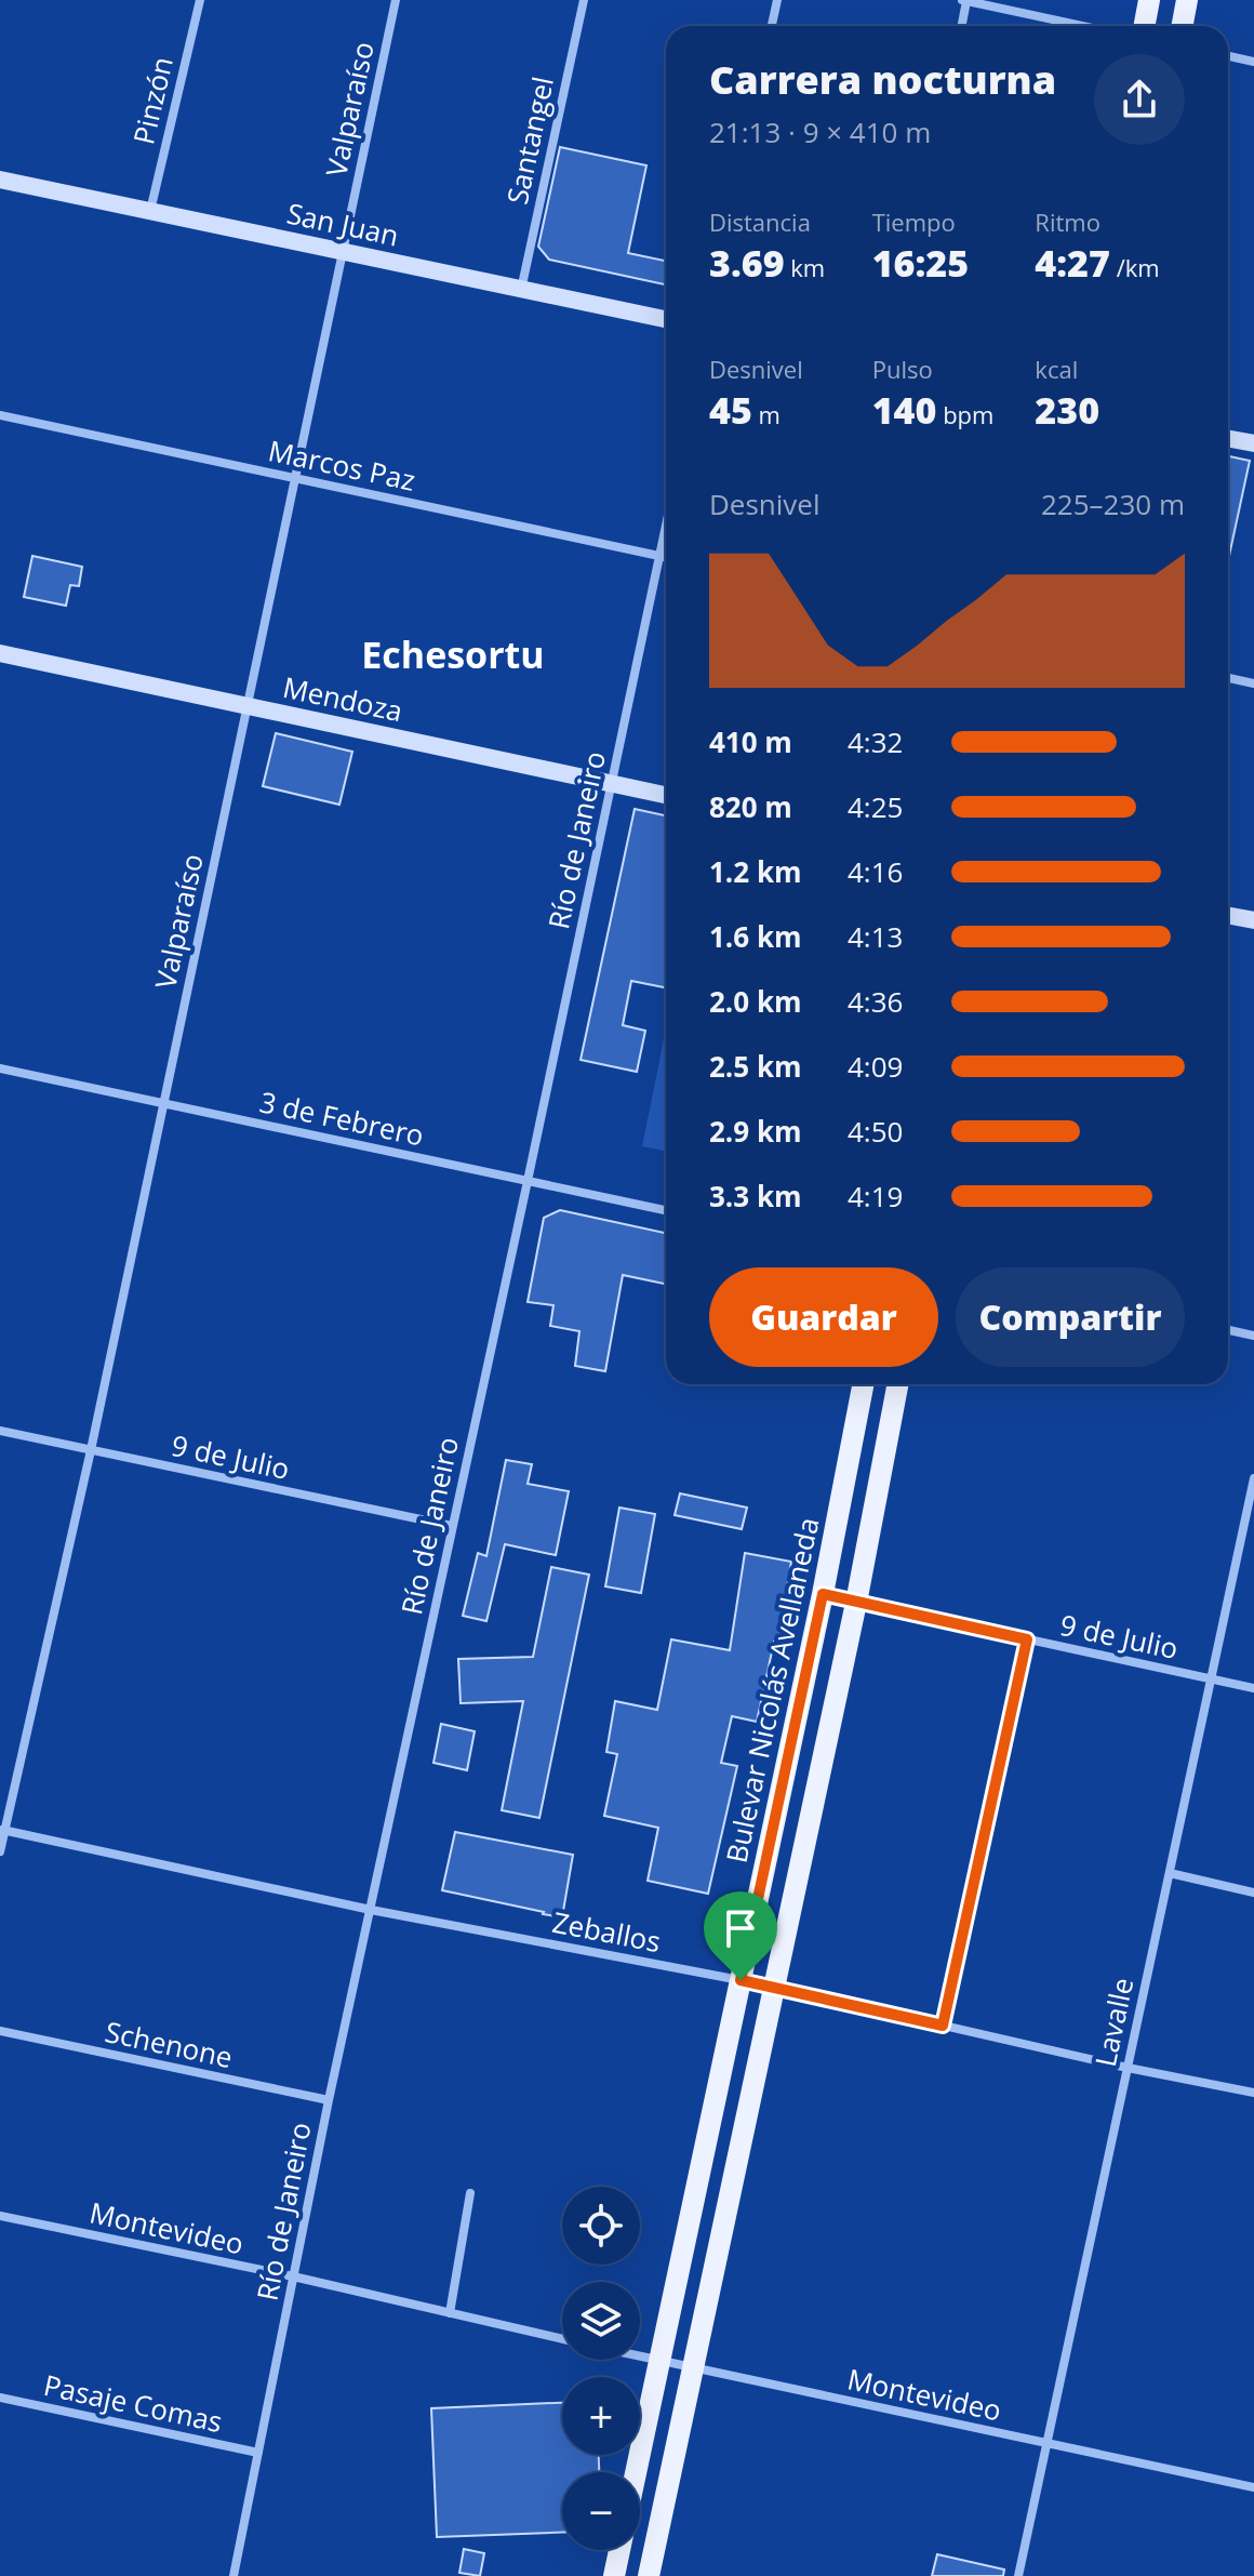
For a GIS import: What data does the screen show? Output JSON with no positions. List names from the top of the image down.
{
  "streets": {
    "main road": ["San Juan", "Mendoza", "Bulevar Nicolás Avellaneda"],
    "street": [
      "Pinzón",
      "Valparaíso",
      "Santangel",
      "Marcos Paz",
      "Río de Janeiro",
      "3 de Febrero",
      "9 de Julio",
      "Zeballos",
      "Lavalle",
      "Schenone",
      "Montevideo",
      "Pasaje Comas"
    ]
  },
  "crossings": [
    ["Pinzón", "San Juan"],
    ["Valparaíso", "San Juan"],
    ["Valparaíso", "Marcos Paz"],
    ["Valparaíso", "Mendoza"],
    ["Valparaíso", "3 de Febrero"],
    ["Valparaíso", "9 de Julio"],
    ["Valparaíso", "Zeballos"],
    ["Santangel", "San Juan"],
    ["Marcos Paz", "Río de Janeiro"],
    ["Mendoza", "Río de Janeiro"],
    ["Río de Janeiro", "3 de Febrero"],
    ["Río de Janeiro", "9 de Julio"],
    ["Río de Janeiro", "Zeballos"],
    ["Río de Janeiro", "Schenone"],
    ["Río de Janeiro", "Montevideo"],
    ["Río de Janeiro", "Pasaje Comas"],
    ["9 de Julio", "Bulevar Nicolás Avellaneda"],
    ["9 de Julio", "Lavalle"],
    ["Bulevar Nicolás Avellaneda", "Zeballos"],
    ["Bulevar Nicolás Avellaneda", "Montevideo"],
    ["Zeballos", "Lavalle"],
    ["Lavalle", "Montevideo"]
  ],
  "districts": ["Echesortu"],
  "page": {
    "heading": ["Carrera nocturna", "21:13 · 9 × 410 m"],
    "stats": [
      ["Distancia", "3.69 km"],
      ["Tiempo", "16:25"],
      ["Ritmo", "4:27 /km"],
      ["Desnivel", "45 m"],
      ["Pulso", "140 bpm"],
      ["kcal", "230"]
    ],
    "chart": ["Desnivel", "225–230 m"],
    "list": [
      {
        "name": "410 m",
        "note": "4:32"
      },
      {
        "name": "820 m",
        "note": "4:25"
      },
      {
        "name": "1.2 km",
        "note": "4:16"
      },
      {
        "name": "1.6 km",
        "note": "4:13"
      },
      {
        "name": "2.0 km",
        "note": "4:36"
      },
      {
        "name": "2.5 km",
        "note": "4:09"
      },
      {
        "name": "2.9 km",
        "note": "4:50"
      },
      {
        "name": "3.3 km",
        "note": "4:19"
      }
    ],
    "buttons": ["Guardar", "Compartir"],
    "map_buttons": ["+", "−"]
  }
}
